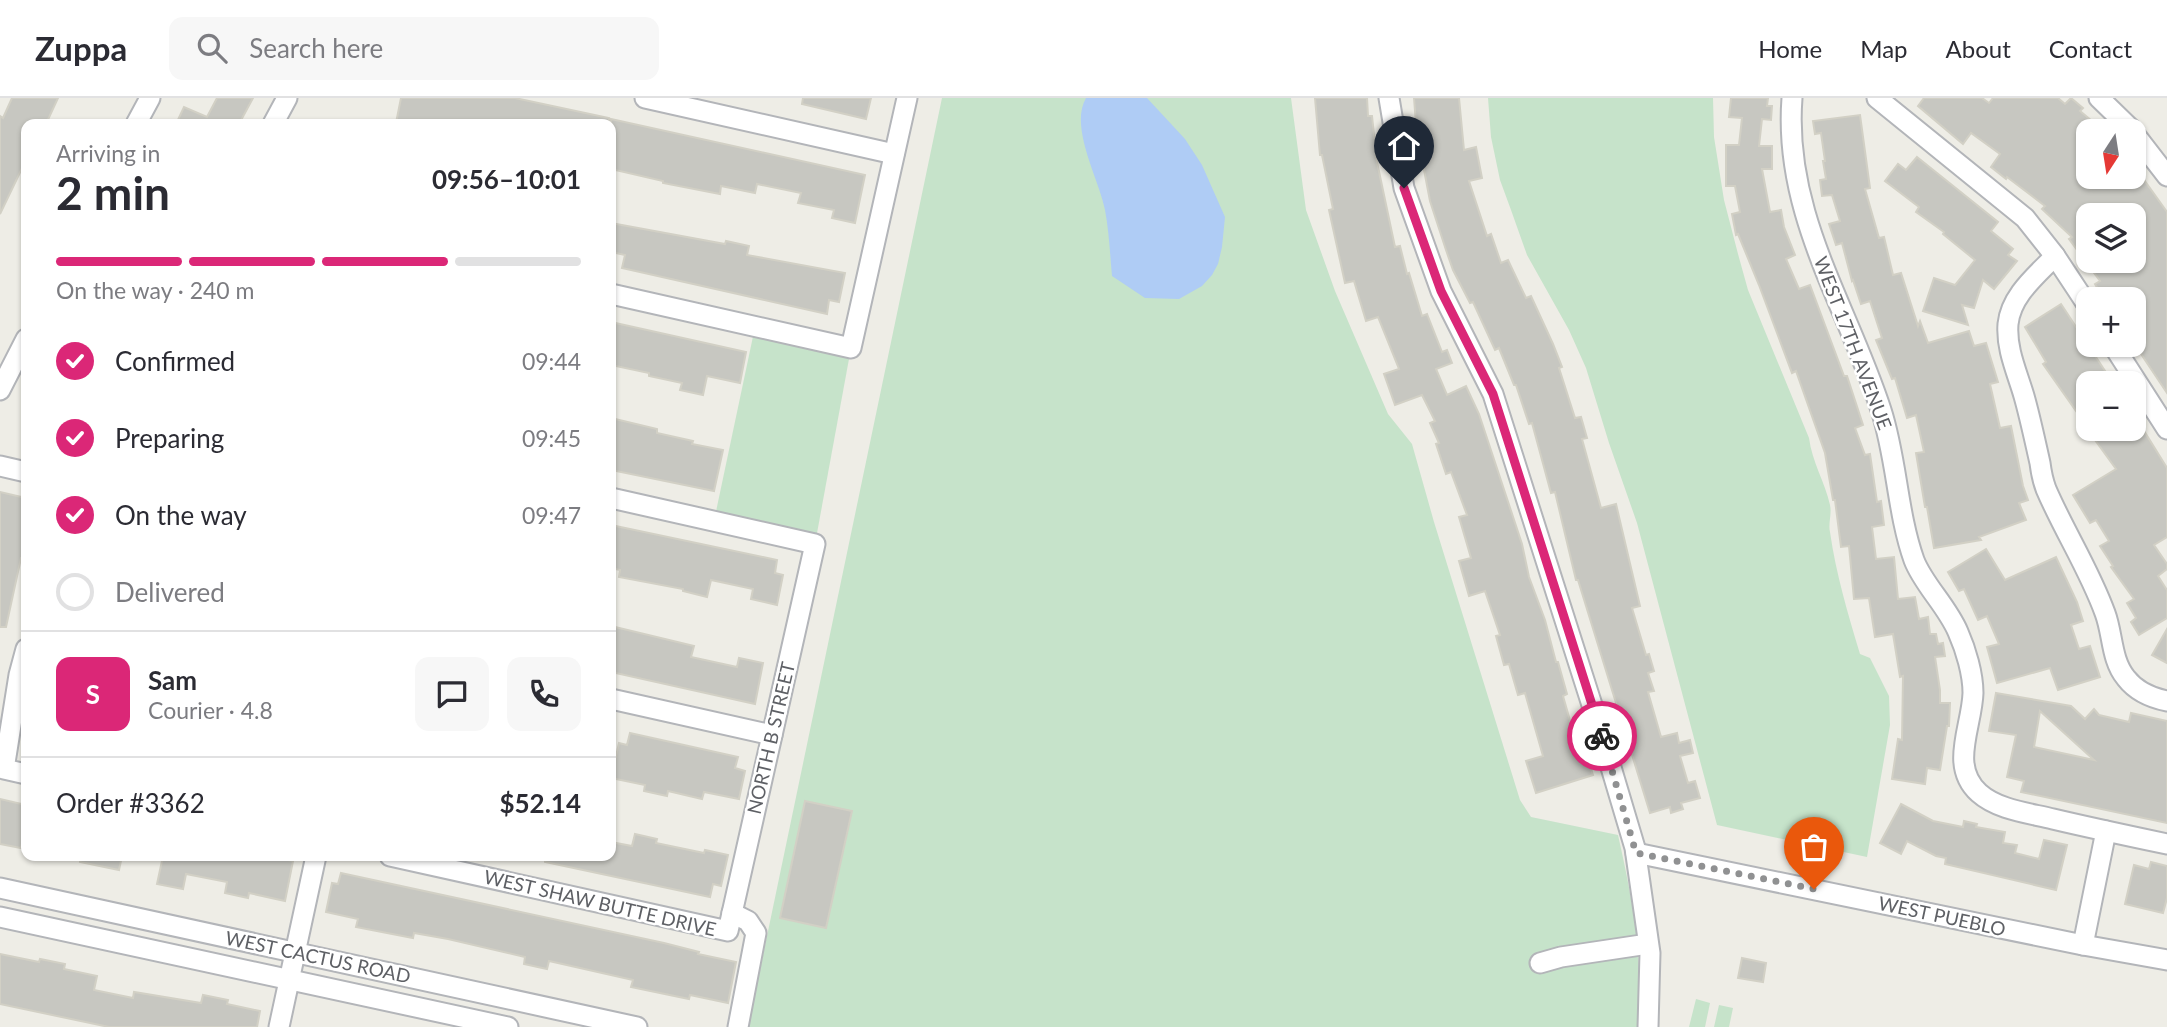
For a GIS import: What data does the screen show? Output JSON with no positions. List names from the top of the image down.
{
  "streets": {
    "street": [
      "WEST 17TH AVENUE",
      "NORTH B STREET",
      "WEST SHAW BUTTE DRIVE",
      "WEST PUEBLO",
      "WEST CACTUS ROAD"
    ]
  },
  "crossings": [
    ["NORTH B STREET", "WEST SHAW BUTTE DRIVE"]
  ],
  "north": "bottom",
  "page": {
    "header": "Zuppa",
    "search": "Search here",
    "nav": [
      "Home",
      "Map",
      "About",
      "Contact"
    ],
    "map_buttons": ["+", "−"],
    "heading": ["2 min", "Arriving in", "09:56–10:01"],
    "panel": [
      "Sam",
      "Courier · 4.8",
      "Order #3362",
      "$52.14"
    ],
    "bar": "On the way · 240 m",
    "list": [
      ["Confirmed", "09:44"],
      ["Preparing", "09:45"],
      ["On the way", "09:47"],
      "Delivered"
    ],
    "round": "S"
  }
}
